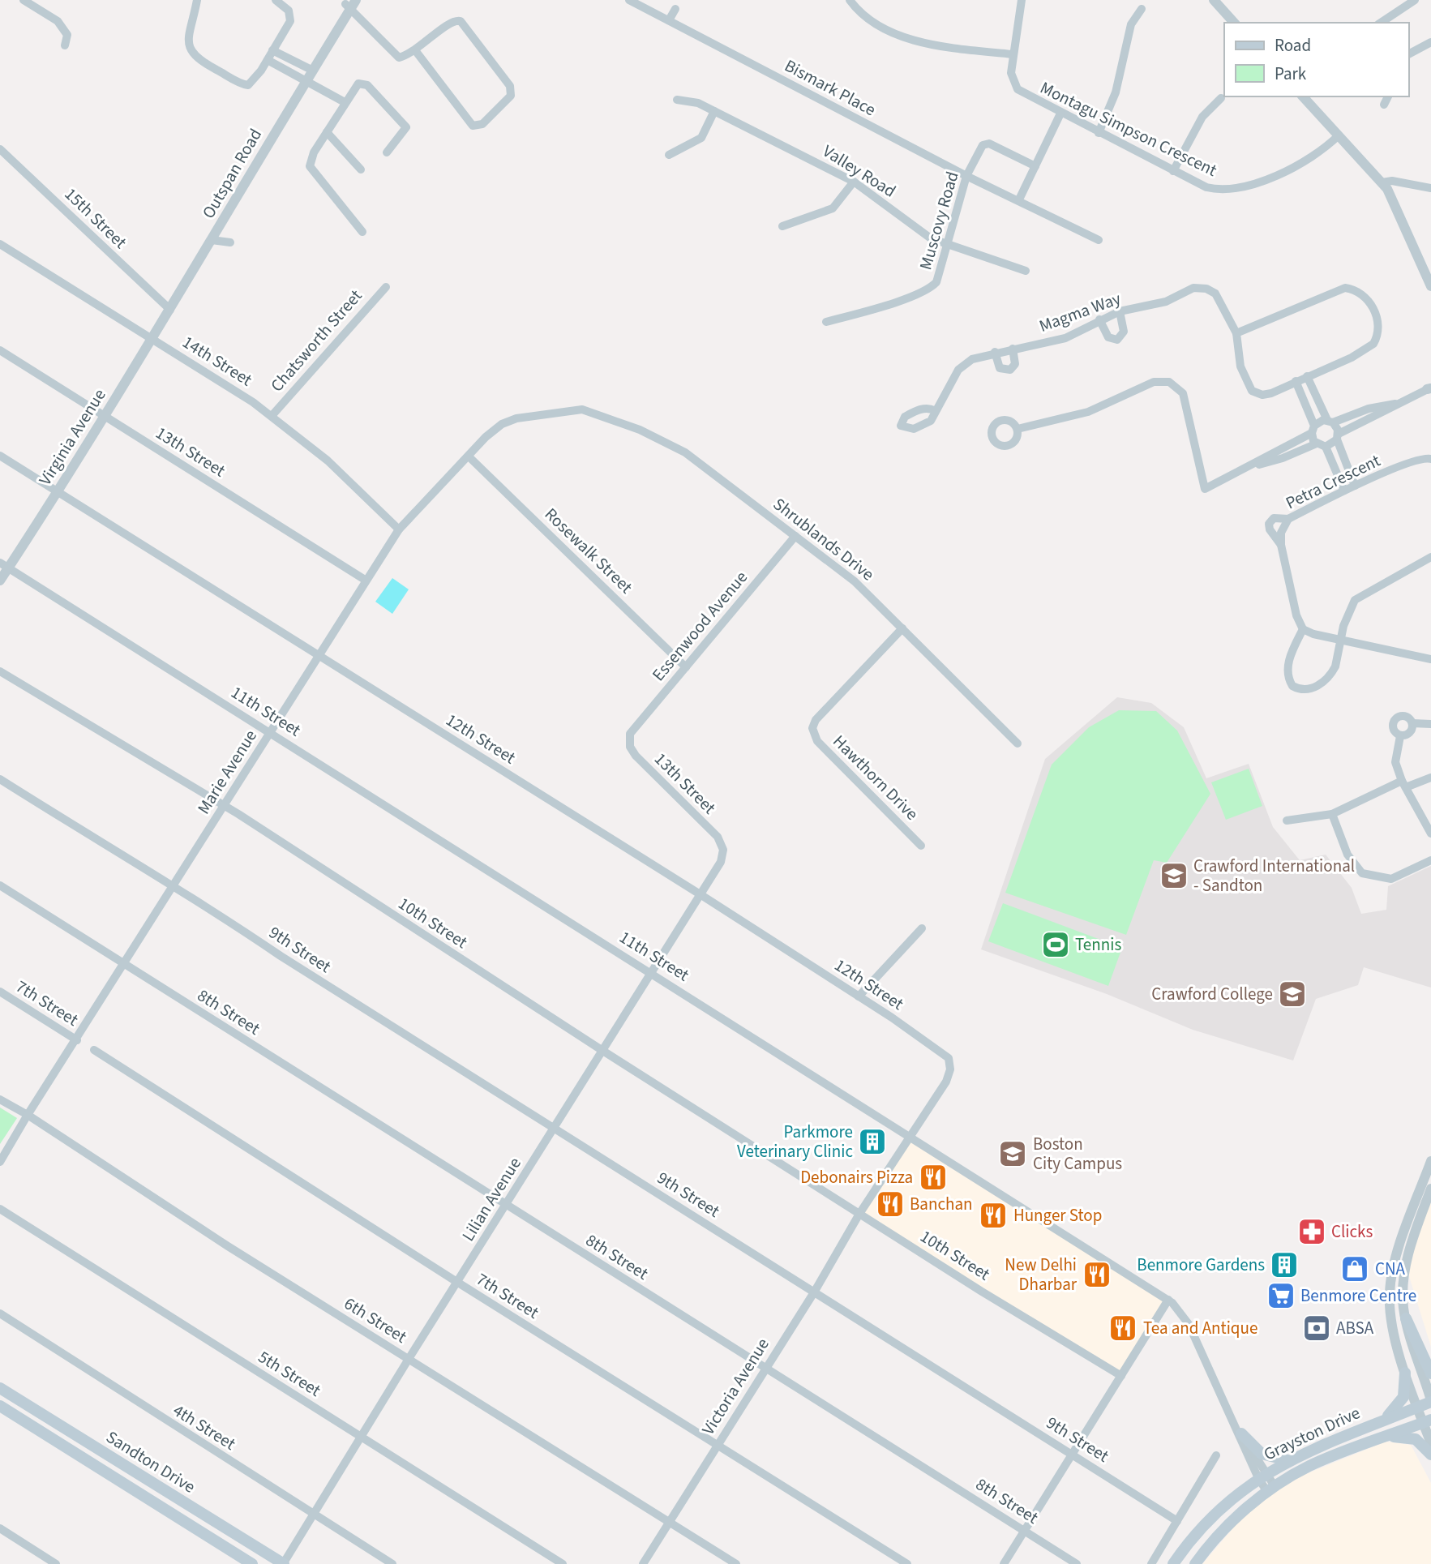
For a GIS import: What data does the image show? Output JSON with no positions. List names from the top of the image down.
{
  "streets": {
    "main road": ["Grayston Drive", "Sandton Drive"],
    "street": [
      "Bismark Place",
      "Montagu Simpson Crescent",
      "Valley Road",
      "Outspan Road",
      "15th Street",
      "Muscovy Road",
      "Magma Way",
      "Chatsworth Street",
      "14th Street",
      "Virginia Avenue",
      "13th Street",
      "Petra Crescent",
      "Shrublands Drive",
      "Rosewalk Street",
      "Essenwood Avenue",
      "11th Street",
      "12th Street",
      "Marie Avenue",
      "Hawthorn Drive",
      "10th Street",
      "9th Street",
      "7th Street",
      "8th Street",
      "Lilian Avenue",
      "6th Street",
      "5th Street",
      "Victoria Avenue",
      "4th Street"
    ]
  },
  "crossings": [
    ["Bismark Place", "Muscovy Road"],
    ["Valley Road", "Muscovy Road"],
    ["Outspan Road", "15th Street"],
    ["Outspan Road", "Virginia Avenue"],
    ["15th Street", "Virginia Avenue"],
    ["Chatsworth Street", "14th Street"],
    ["14th Street", "Virginia Avenue"],
    ["14th Street", "Marie Avenue"],
    ["Virginia Avenue", "13th Street"],
    ["Virginia Avenue", "11th Street"],
    ["Virginia Avenue", "12th Street"],
    ["13th Street", "Essenwood Avenue"],
    ["13th Street", "Marie Avenue"],
    ["13th Street", "Lilian Avenue"],
    ["Shrublands Drive", "Essenwood Avenue"],
    ["Shrublands Drive", "Marie Avenue"],
    ["Shrublands Drive", "Hawthorn Drive"],
    ["Rosewalk Street", "Essenwood Avenue"],
    ["Rosewalk Street", "Marie Avenue"],
    ["11th Street", "12th Street"],
    ["11th Street", "Marie Avenue"],
    ["11th Street", "Lilian Avenue"],
    ["11th Street", "Grayston Drive"],
    ["12th Street", "Marie Avenue"],
    ["12th Street", "Lilian Avenue"],
    ["Marie Avenue", "10th Street"],
    ["Marie Avenue", "9th Street"],
    ["Marie Avenue", "7th Street"],
    ["Marie Avenue", "8th Street"],
    ["Marie Avenue", "6th Street"],
    ["10th Street", "Lilian Avenue"],
    ["10th Street", "Victoria Avenue"],
    ["9th Street", "Lilian Avenue"],
    ["9th Street", "Victoria Avenue"],
    ["7th Street", "Lilian Avenue"],
    ["7th Street", "Victoria Avenue"],
    ["8th Street", "Lilian Avenue"],
    ["8th Street", "Victoria Avenue"],
    ["Lilian Avenue", "6th Street"],
    ["Lilian Avenue", "5th Street"],
    ["Lilian Avenue", "4th Street"],
    ["Lilian Avenue", "Sandton Drive"],
    ["6th Street", "Victoria Avenue"]
  ],
  "places": {
    "school or university": ["Crawford International - Sandton", "Crawford College", "Boston City Campus"],
    "sports": ["Tennis"],
    "building": ["Parkmore Veterinary Clinic", "Benmore Gardens"],
    "restaurant": [
      "Debonairs Pizza",
      "Banchan",
      "Hunger Stop",
      "New Delhi Dharbar",
      "Tea and Antique"
    ],
    "pharmacy": ["Clicks"],
    "shop": ["CNA"],
    "supermarket": ["Benmore Centre"],
    "bank": ["ABSA"]
  },
  "legend": ["Road", "Park"]
}
